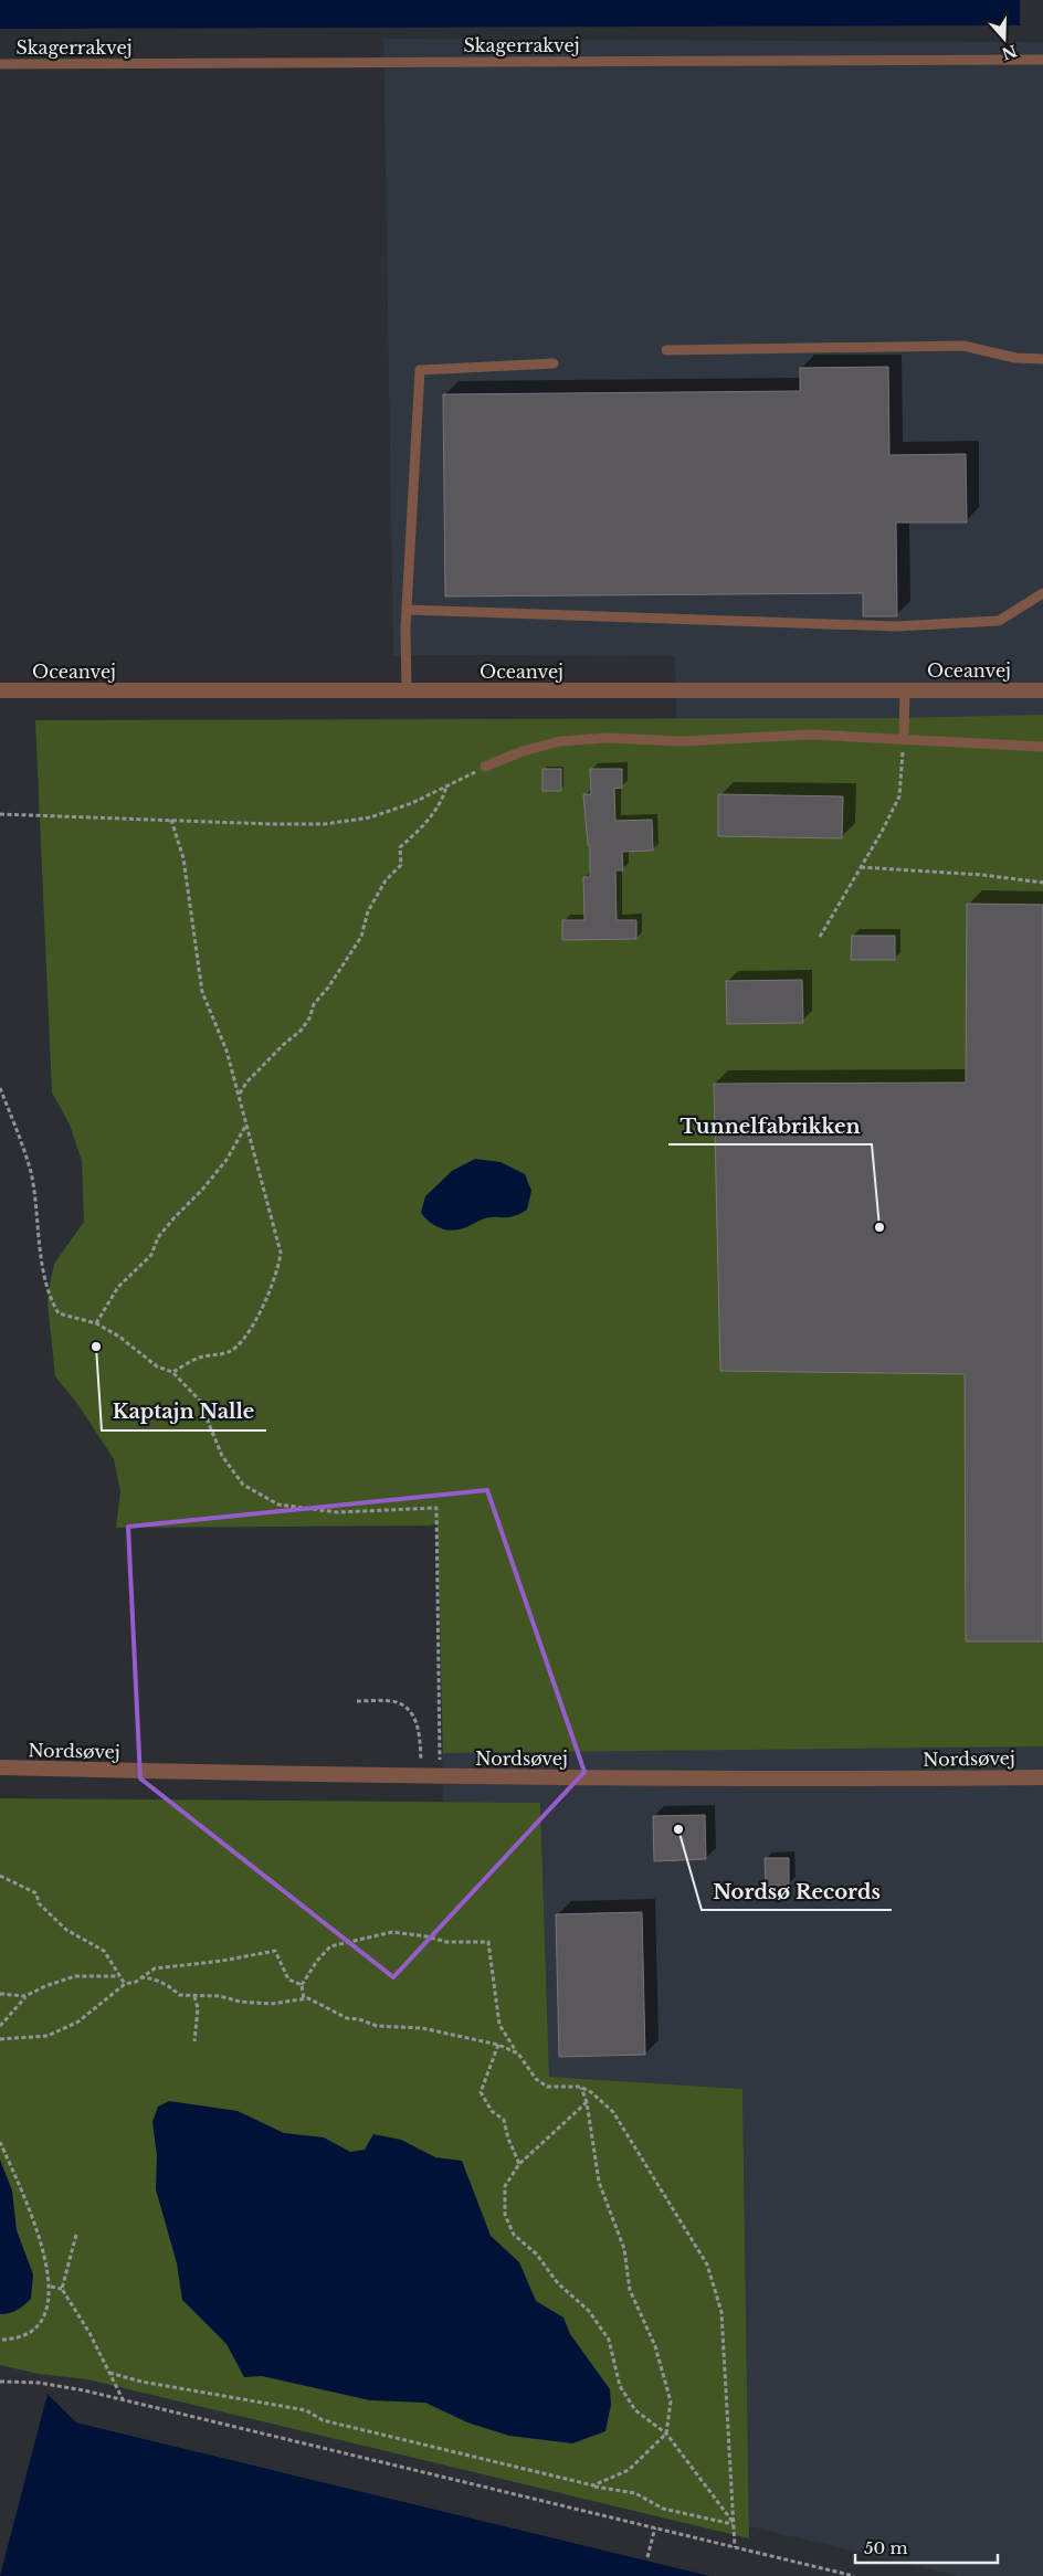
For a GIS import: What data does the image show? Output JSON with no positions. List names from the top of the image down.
{
  "streets": {
    "street": ["Oceanvej", "Nordsøvej"],
    "lane": ["Skagerrakvej"]
  },
  "places": ["Tunnelfabrikken", "Kaptajn Nalle", "Nordsø Records"],
  "scale_bar": "50 m",
  "north": "bottom"
}
